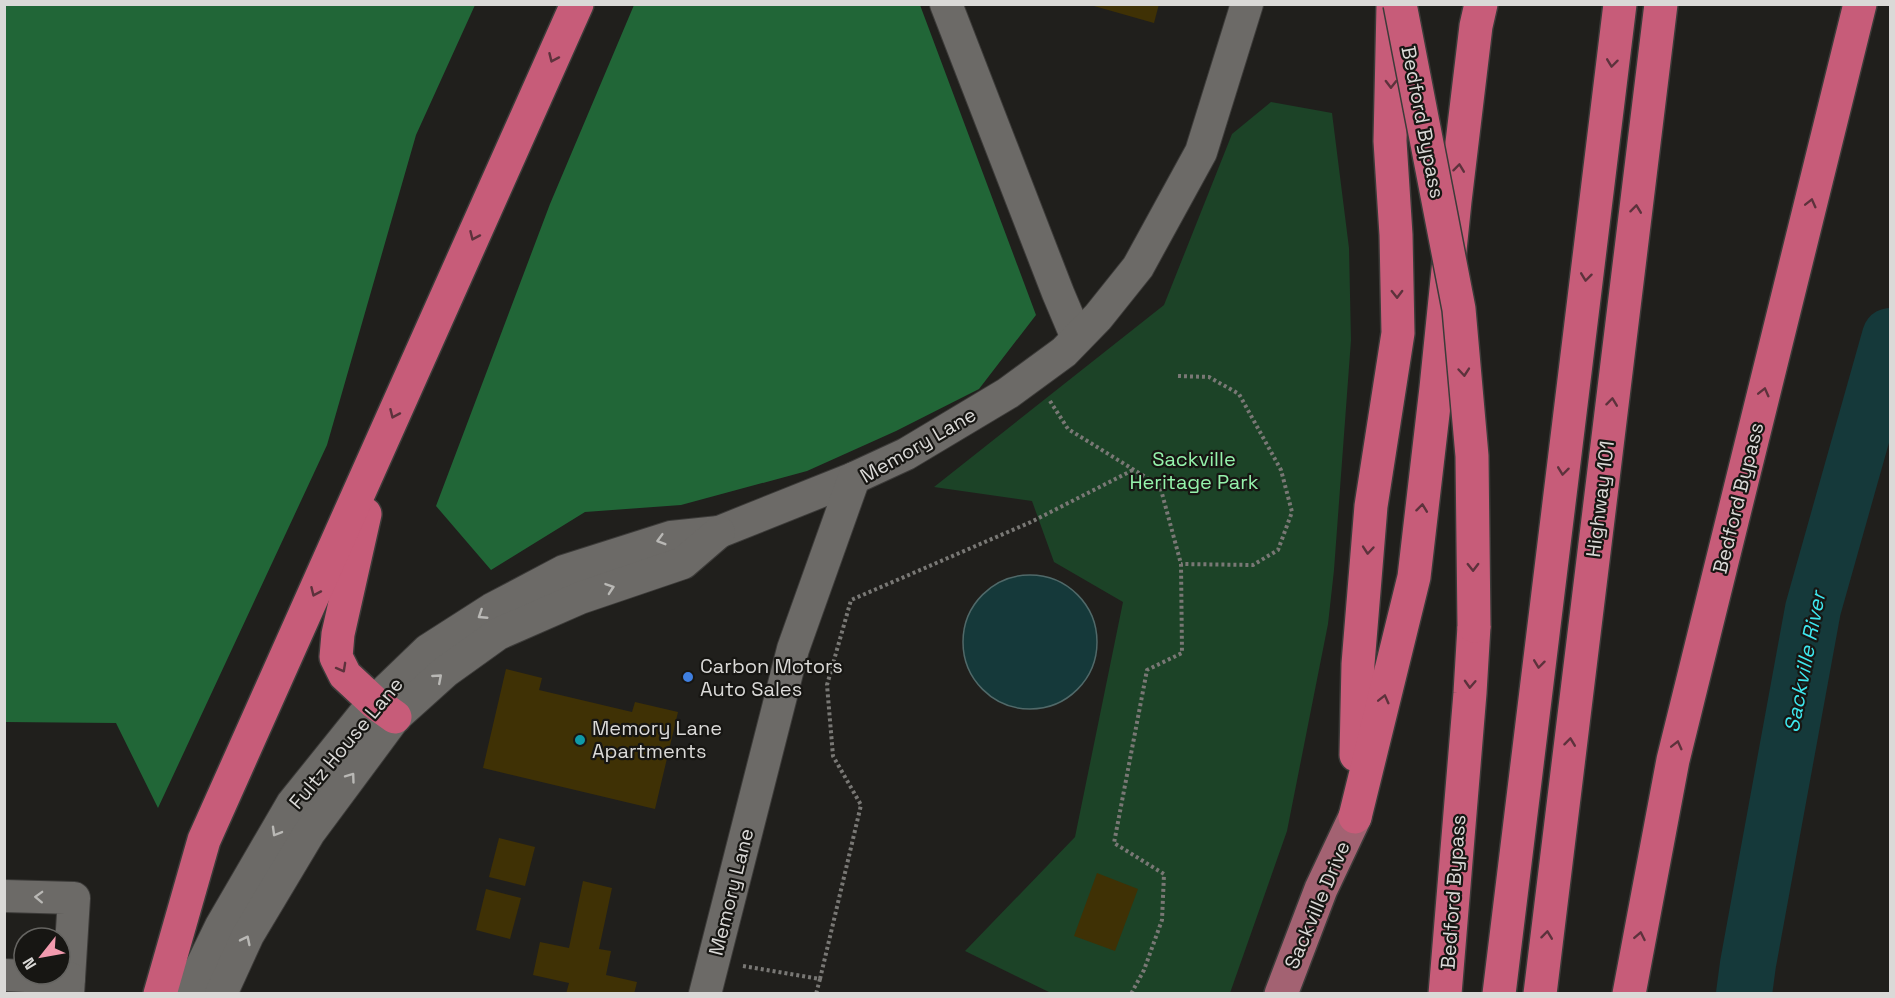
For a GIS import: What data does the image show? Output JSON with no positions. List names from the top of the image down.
{
  "streets": {
    "highway": ["Bedford Bypass", "Highway 101"],
    "main road": ["Sackville Drive"],
    "street": ["Memory Lane", "Fultz House Lane"]
  },
  "crossings": [
    ["Memory Lane", "Fultz House Lane"]
  ],
  "water": ["Sackville River"],
  "parks": ["Sackville Heritage Park"],
  "places": ["Carbon Motors Auto Sales", "Memory Lane Apartments"],
  "north": "bottom left"
}
